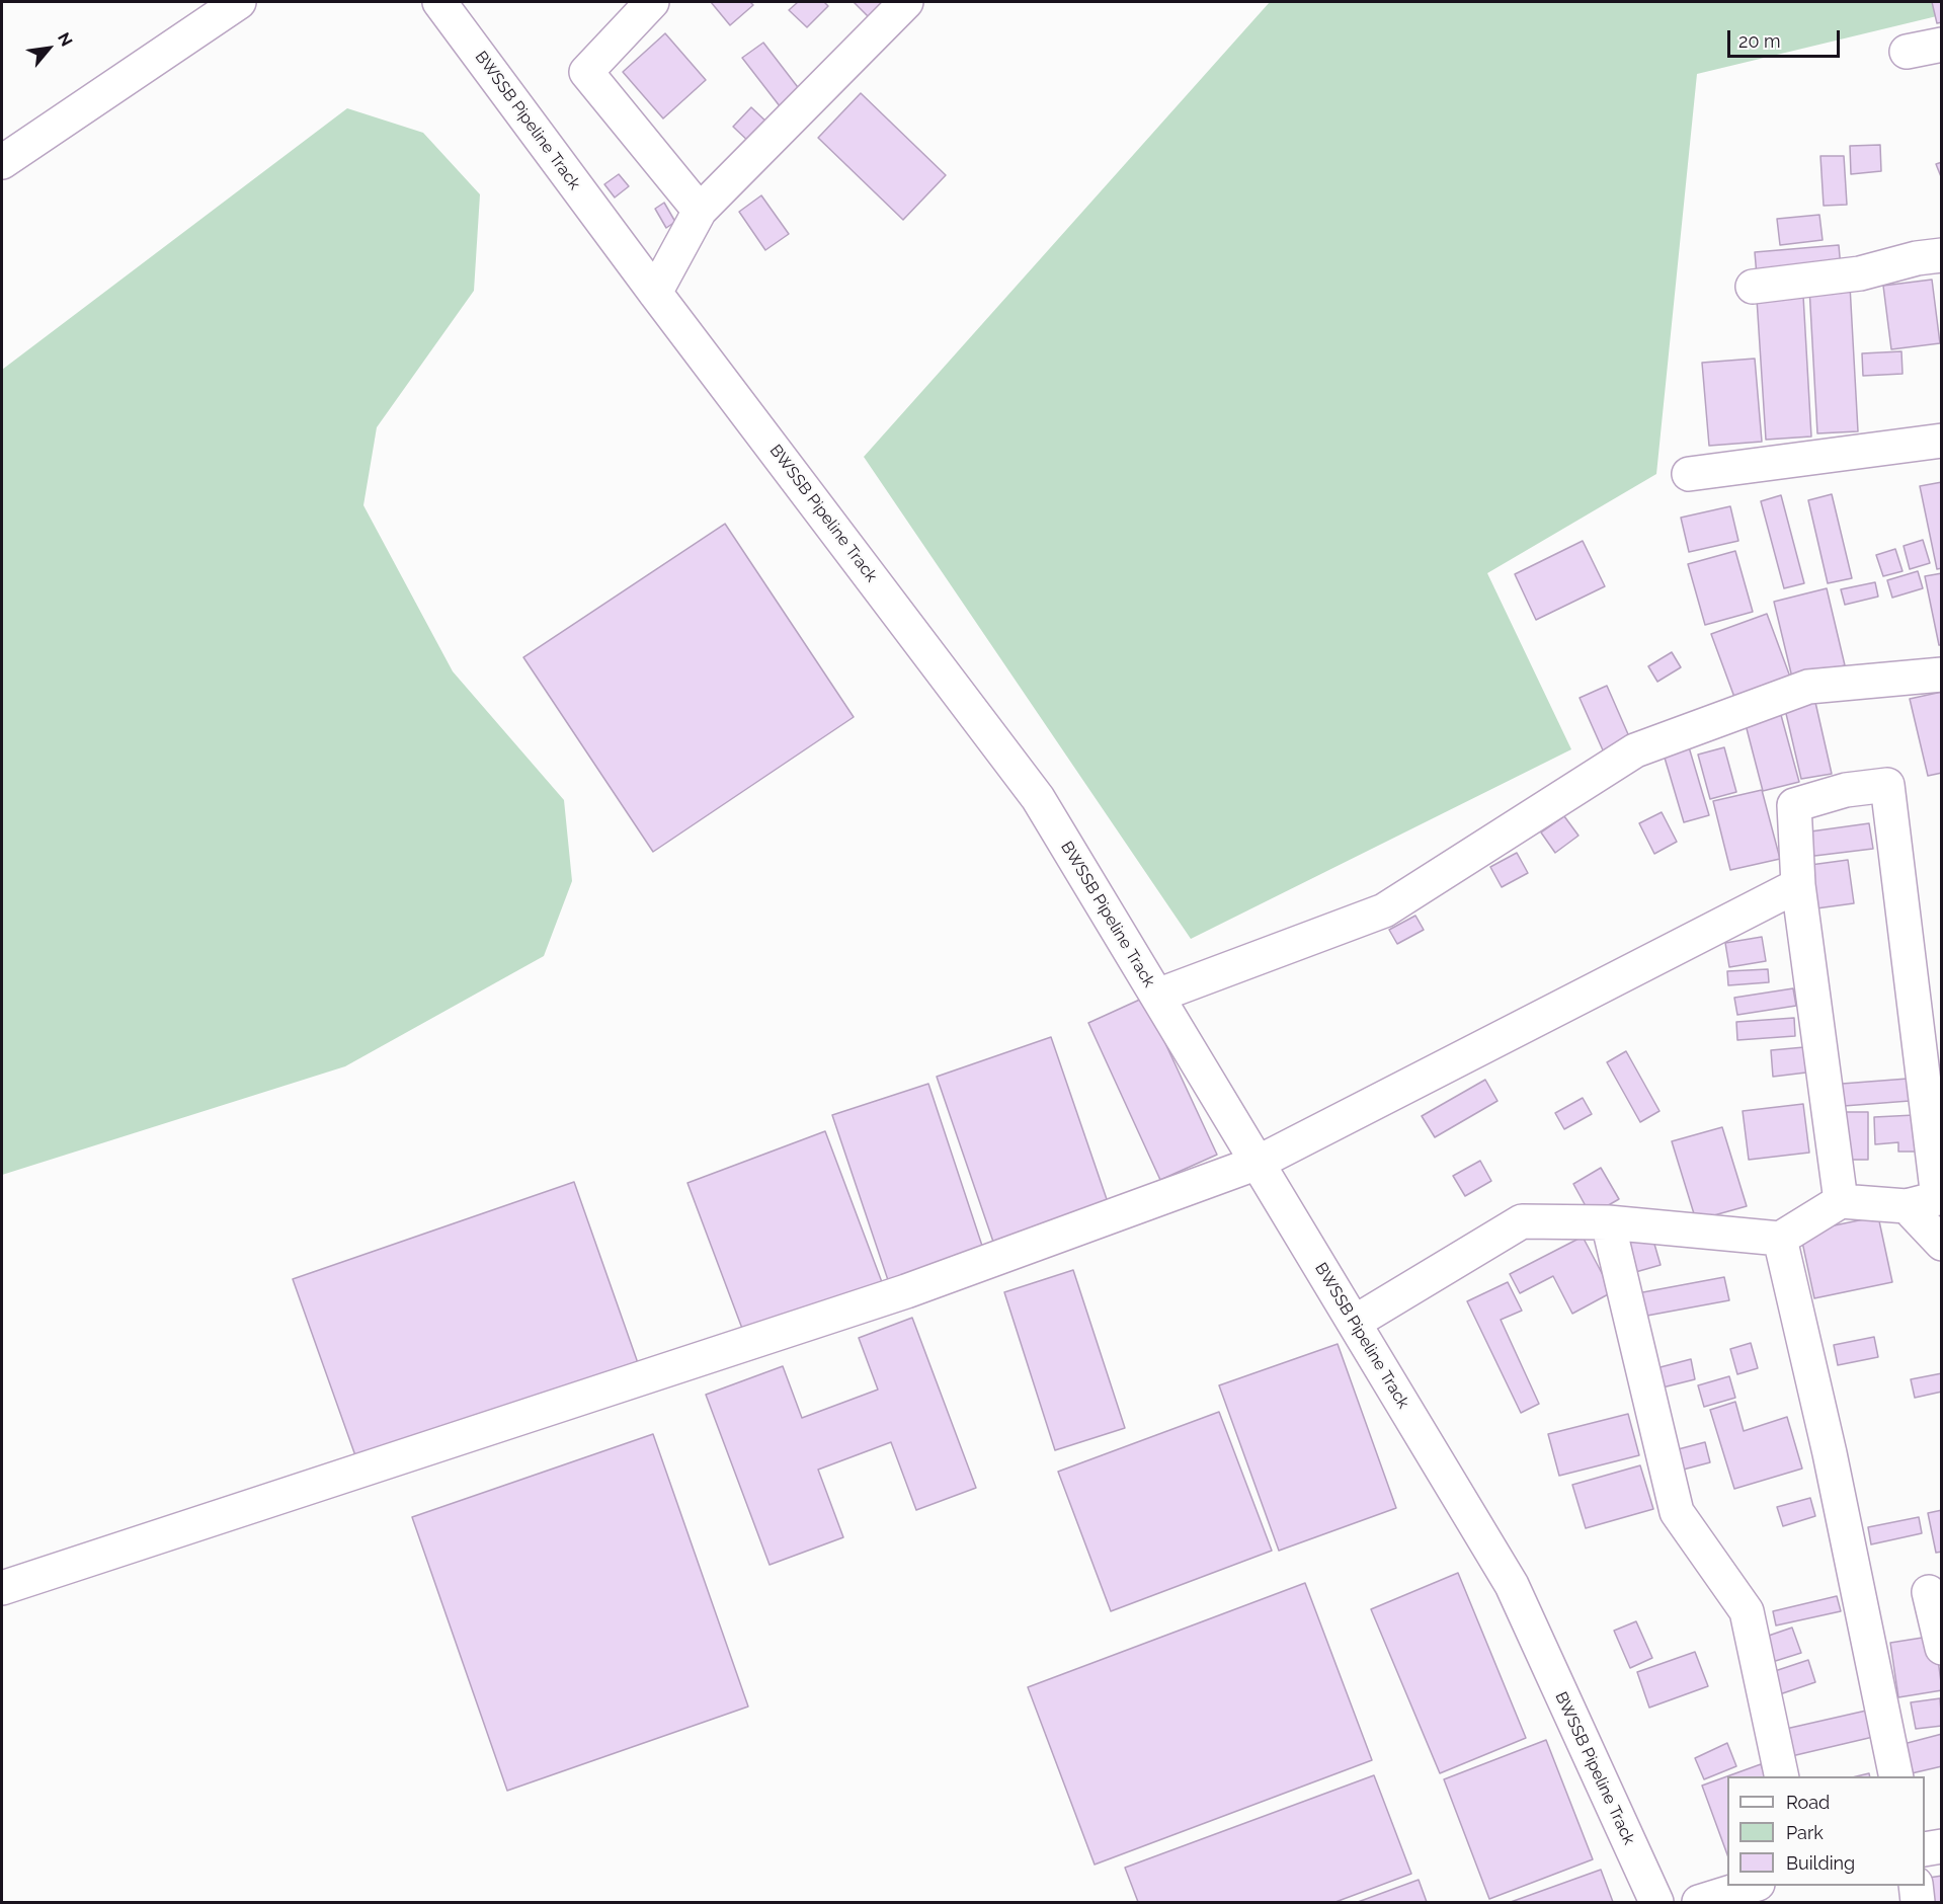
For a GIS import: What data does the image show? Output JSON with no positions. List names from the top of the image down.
{
  "streets": {
    "street": ["BWSSB Pipeline Track"]
  },
  "legend": ["Road", "Park", "Building"],
  "scale_bar": "20 m",
  "north": "top right"
}
